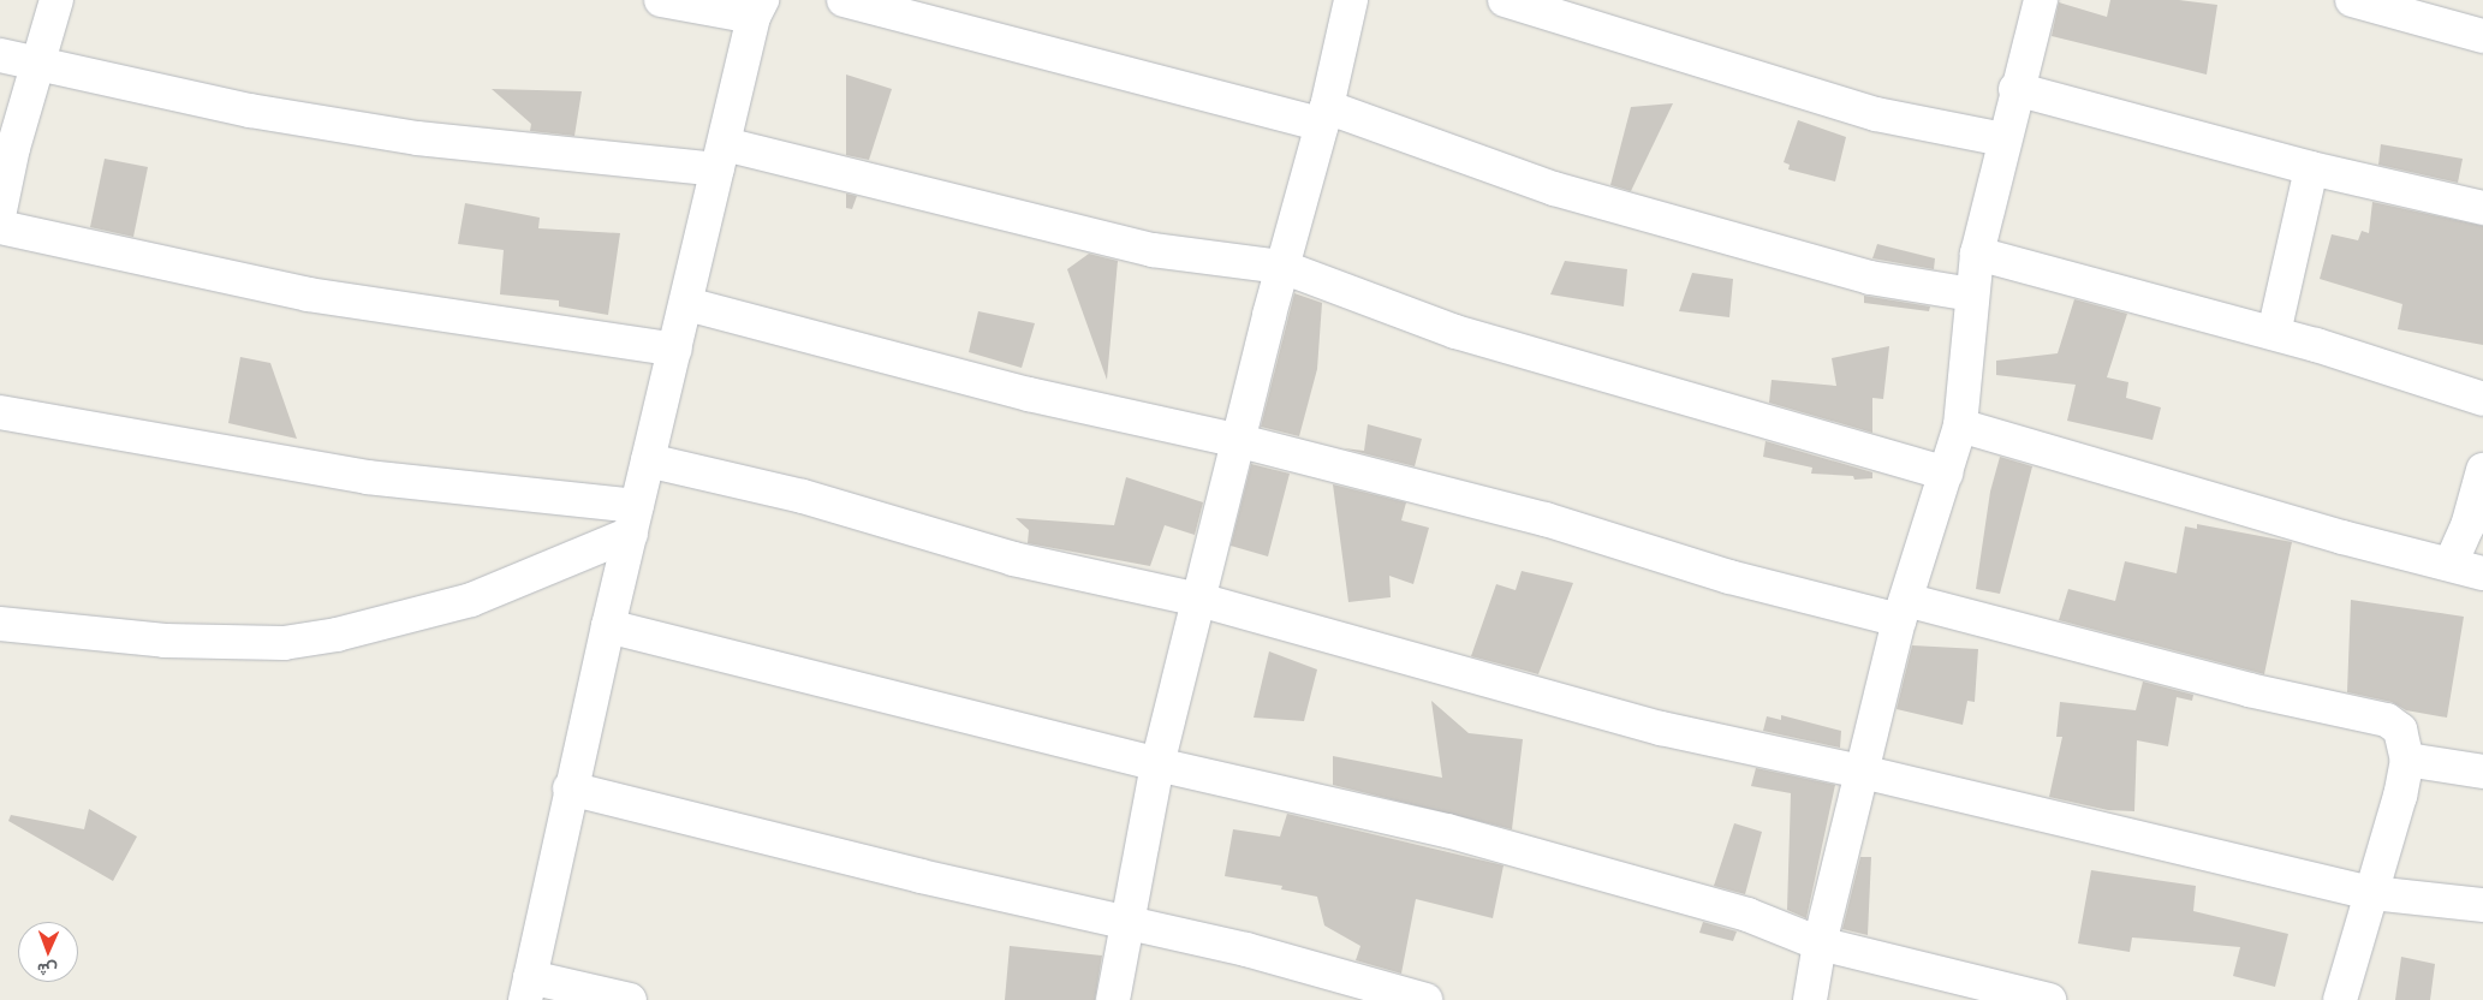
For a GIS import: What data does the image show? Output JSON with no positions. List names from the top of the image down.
{
  "north": "bottom"
}
